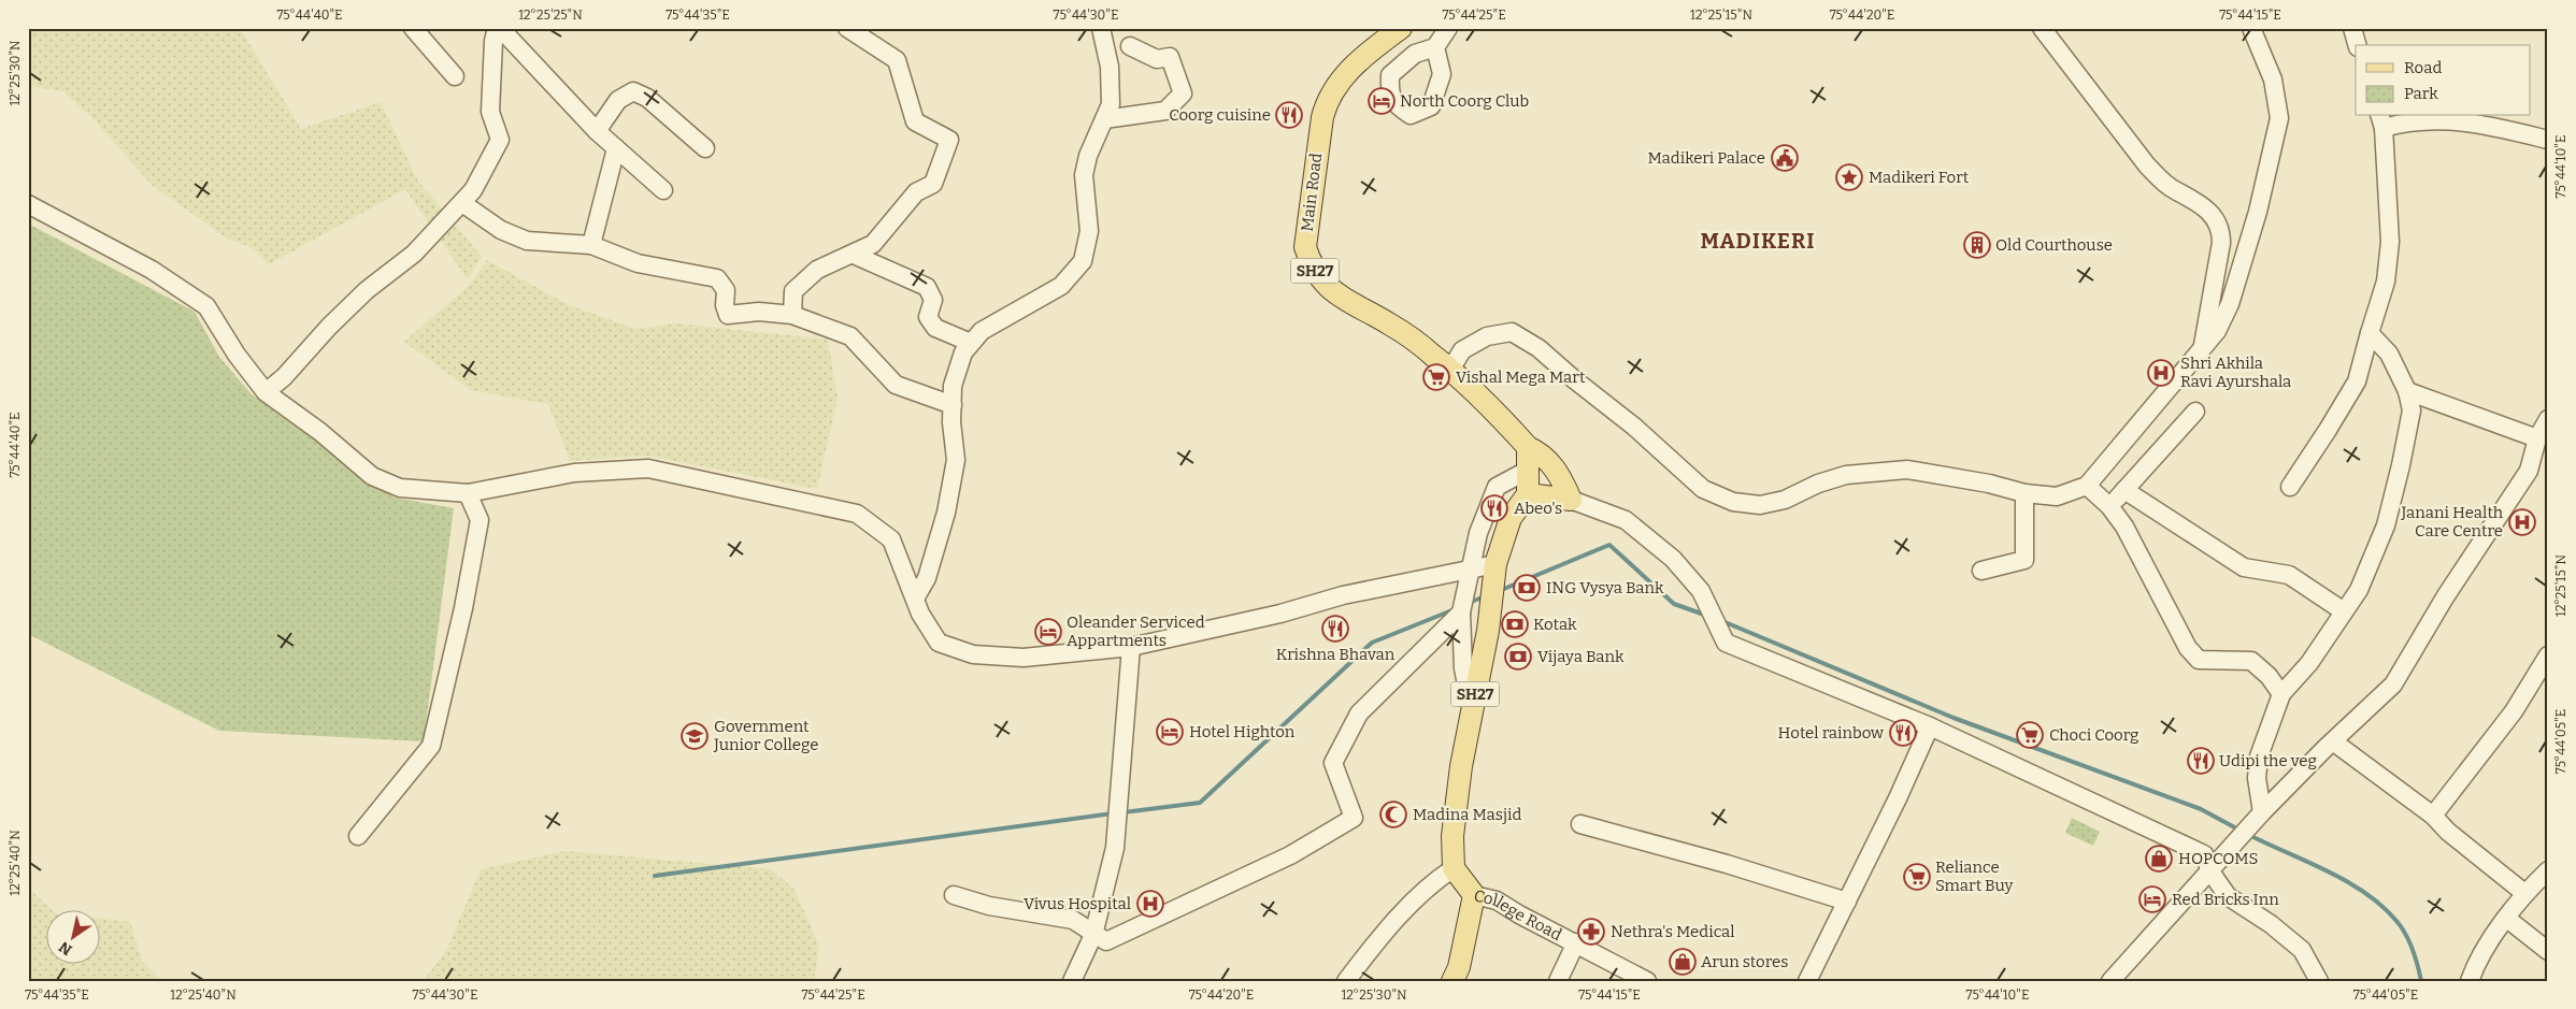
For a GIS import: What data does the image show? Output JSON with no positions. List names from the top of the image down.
{
  "streets": {
    "main road": ["Main Road", "SH27", "College Road"]
  },
  "crossings": [
    ["Main Road", "SH27"],
    ["SH27", "College Road"]
  ],
  "districts": ["MADIKERI"],
  "places": {
    "hotel": [
      "North Coorg Club",
      "Oleander Serviced Appartments",
      "Hotel Highton",
      "Red Bricks Inn"
    ],
    "restaurant": [
      "Coorg cuisine",
      "Abeo's",
      "Krishna Bhavan",
      "Hotel rainbow",
      "Udipi the veg"
    ],
    "public building": ["Madikeri Palace"],
    "place": ["Madikeri Fort"],
    "building": ["Old Courthouse"],
    "hospital": ["Shri Akhila Ravi Ayurshala", "Janani Health Care Centre", "Vivus Hospital"],
    "supermarket": ["Vishal Mega Mart", "Choci Coorg", "Reliance Smart Buy"],
    "bank": ["ING Vysya Bank", "Kotak", "Vijaya Bank"],
    "school or university": ["Government Junior College"],
    "mosque": ["Madina Masjid"],
    "shop": ["HOPCOMS", "Arun stores"],
    "pharmacy": ["Nethra's Medical"]
  },
  "legend": ["Road", "Park"],
  "north": "bottom left",
  "coordinates": [
    "75°44'40\"E",
    "12°25'25\"N",
    "75°44'35\"E",
    "75°44'30\"E",
    "75°44'25\"E",
    "12°25'15\"N",
    "75°44'20\"E",
    "75°44'15\"E",
    "12°25'30\"N",
    "75°44'10\"E",
    "75°44'05\"E",
    "12°25'40\"N"
  ]
}
